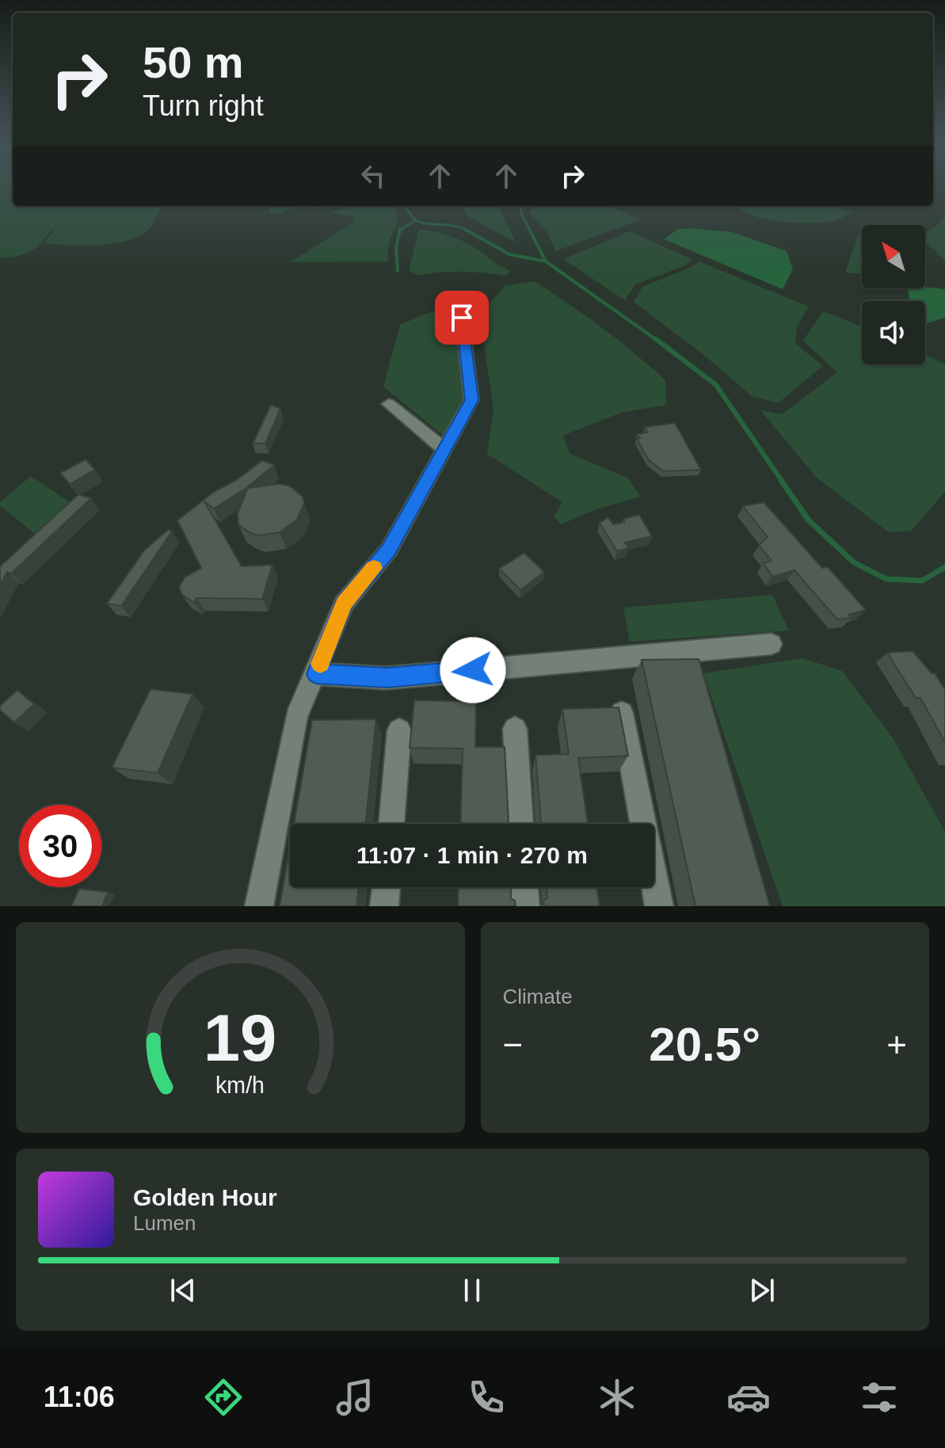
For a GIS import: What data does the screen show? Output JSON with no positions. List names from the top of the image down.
{
  "north": "top left",
  "page": {
    "turn": ["50 m", "Turn right"],
    "limit": "30",
    "trip": "11:07 · 1 min · 270 m",
    "tile": "Climate",
    "heat": ["−", "20.5°", "+"],
    "song": ["Golden Hour", "Lumen"],
    "tabs": "11:06",
    "gauge": ["19", "km/h"]
  }
}
